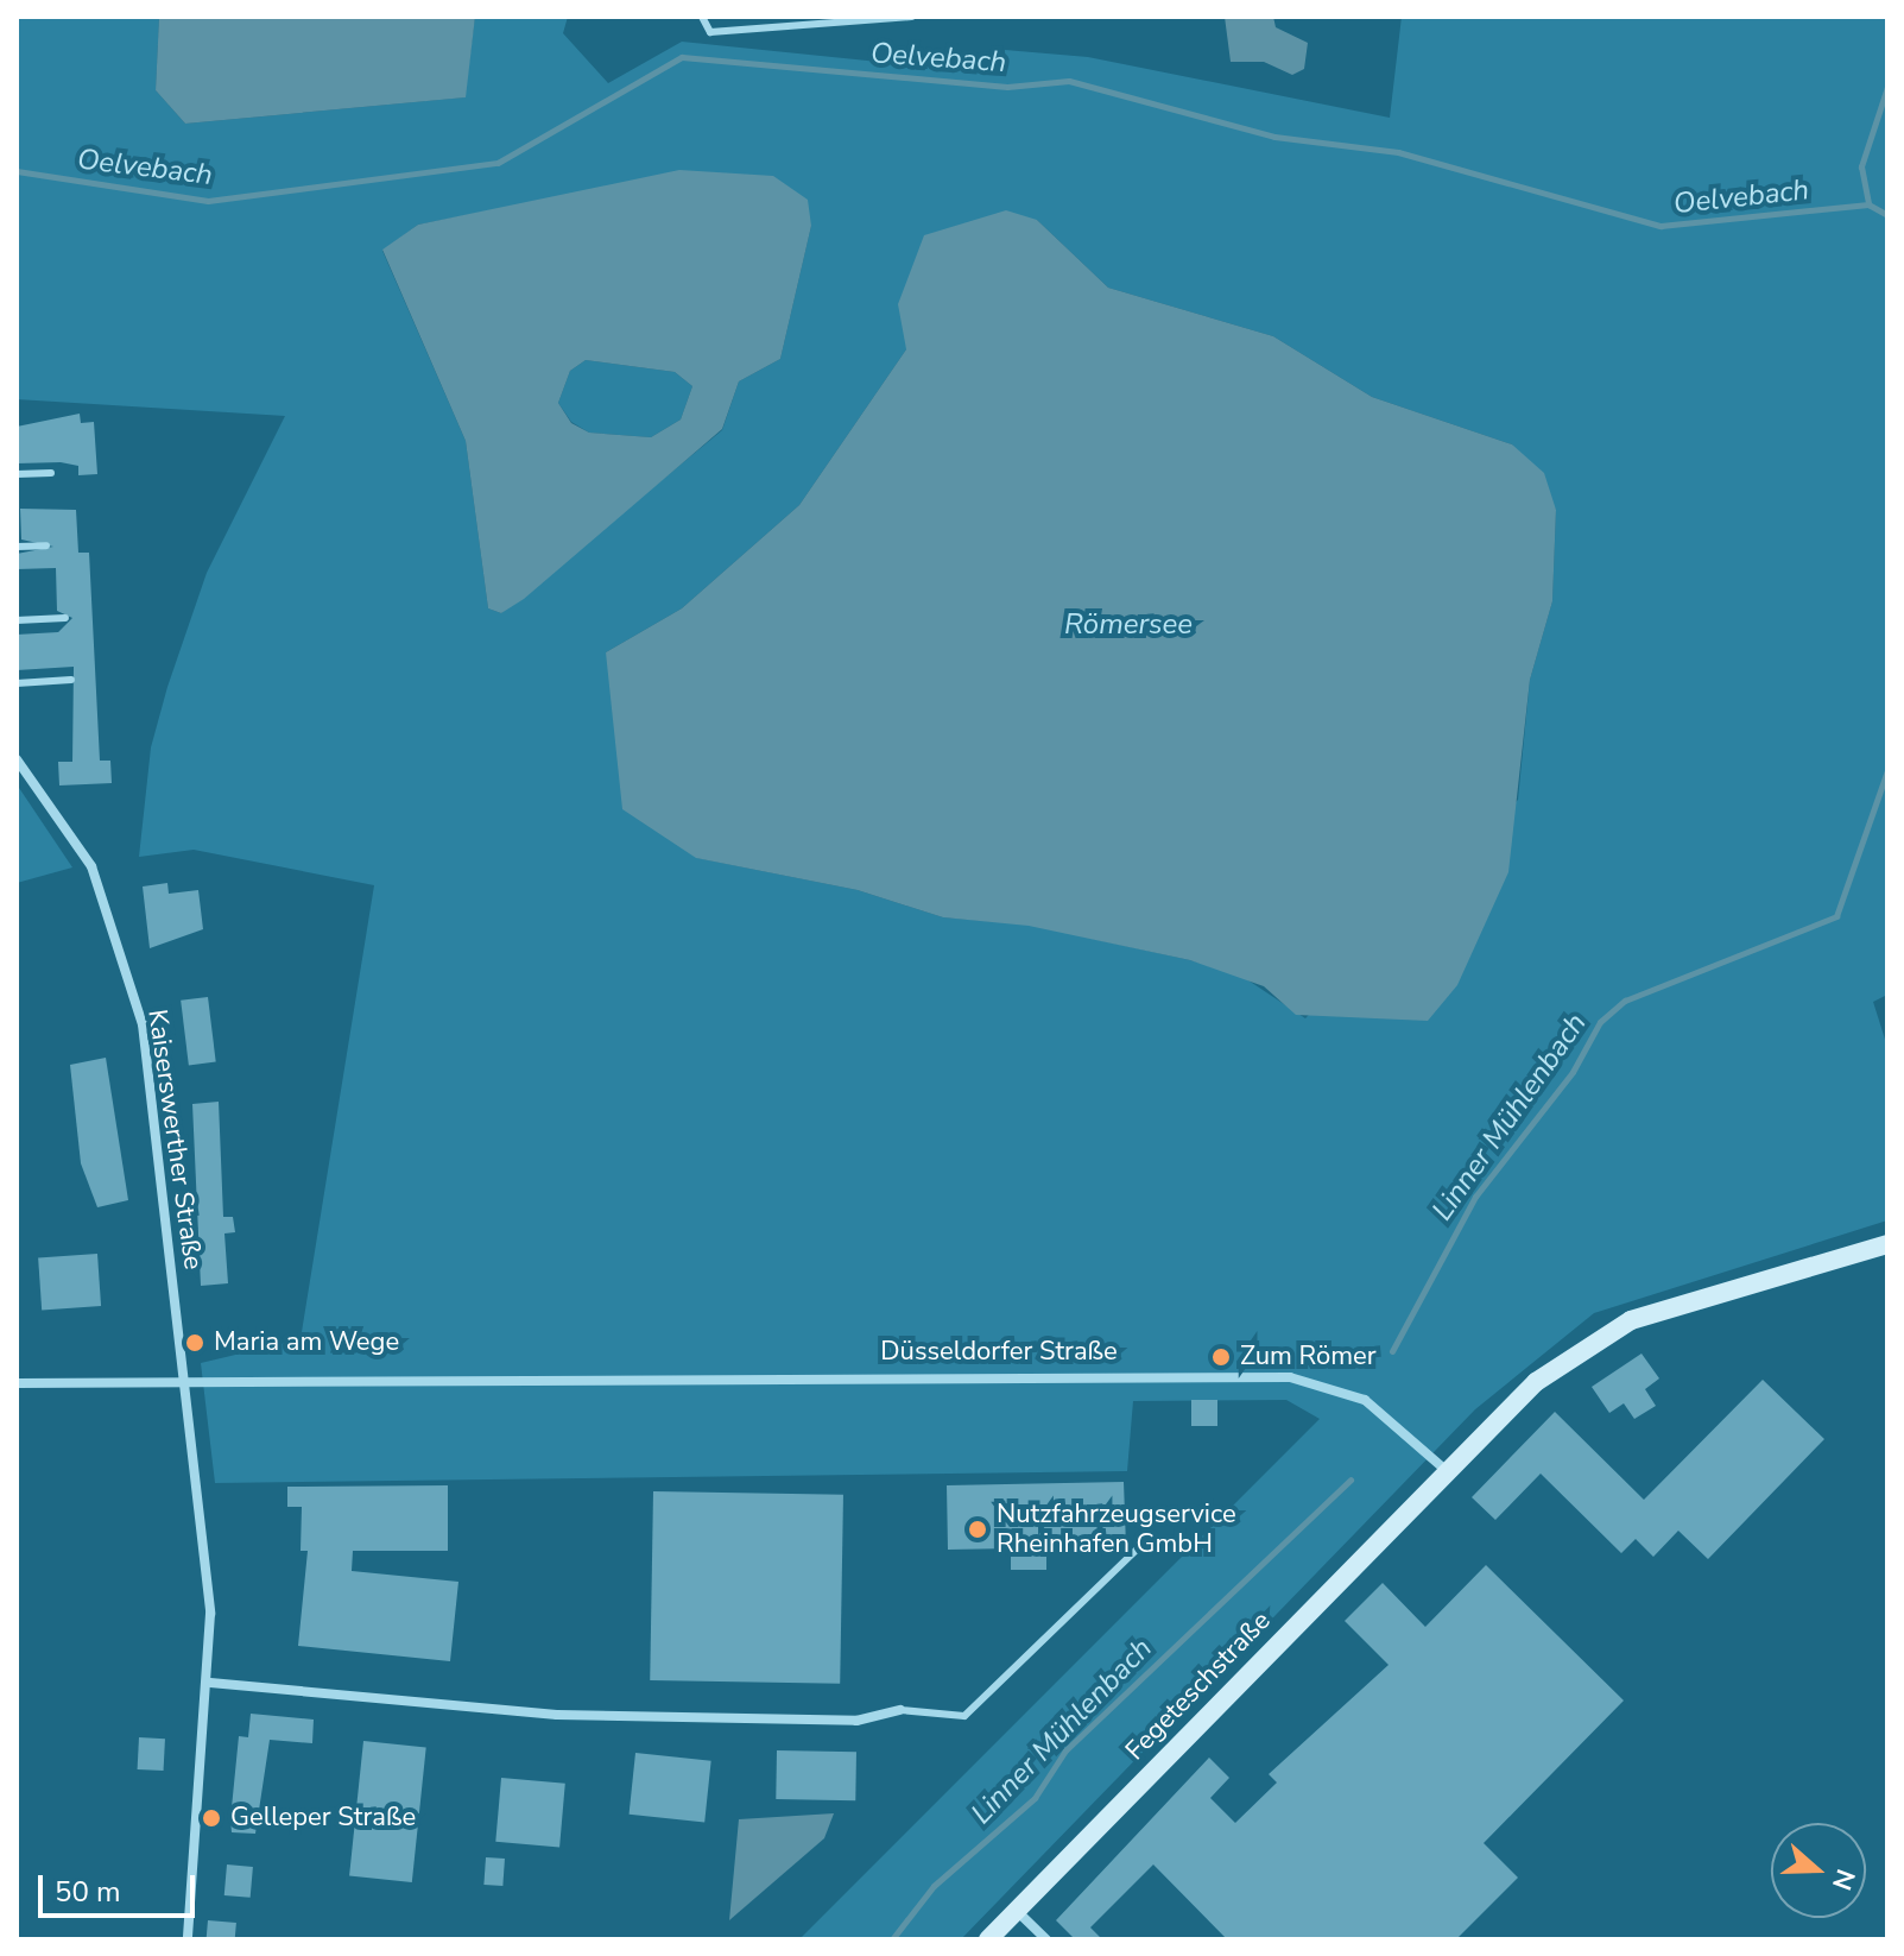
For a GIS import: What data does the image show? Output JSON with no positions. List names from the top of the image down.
{
  "streets": {
    "main road": ["Fegeteschstraße"],
    "street": ["Kaiserswerther Straße", "Düsseldorfer Straße"]
  },
  "crossings": [
    ["Kaiserswerther Straße", "Düsseldorfer Straße"],
    ["Düsseldorfer Straße", "Fegeteschstraße"]
  ],
  "water": ["Oelvebach", "Römersee", "Linner Mühlenbach"],
  "places": [
    "Maria am Wege",
    "Zum Römer",
    "Nutzfahrzeugservice Rheinhafen GmbH",
    "Gelleper Straße"
  ],
  "scale_bar": "50 m",
  "north": "right"
}
